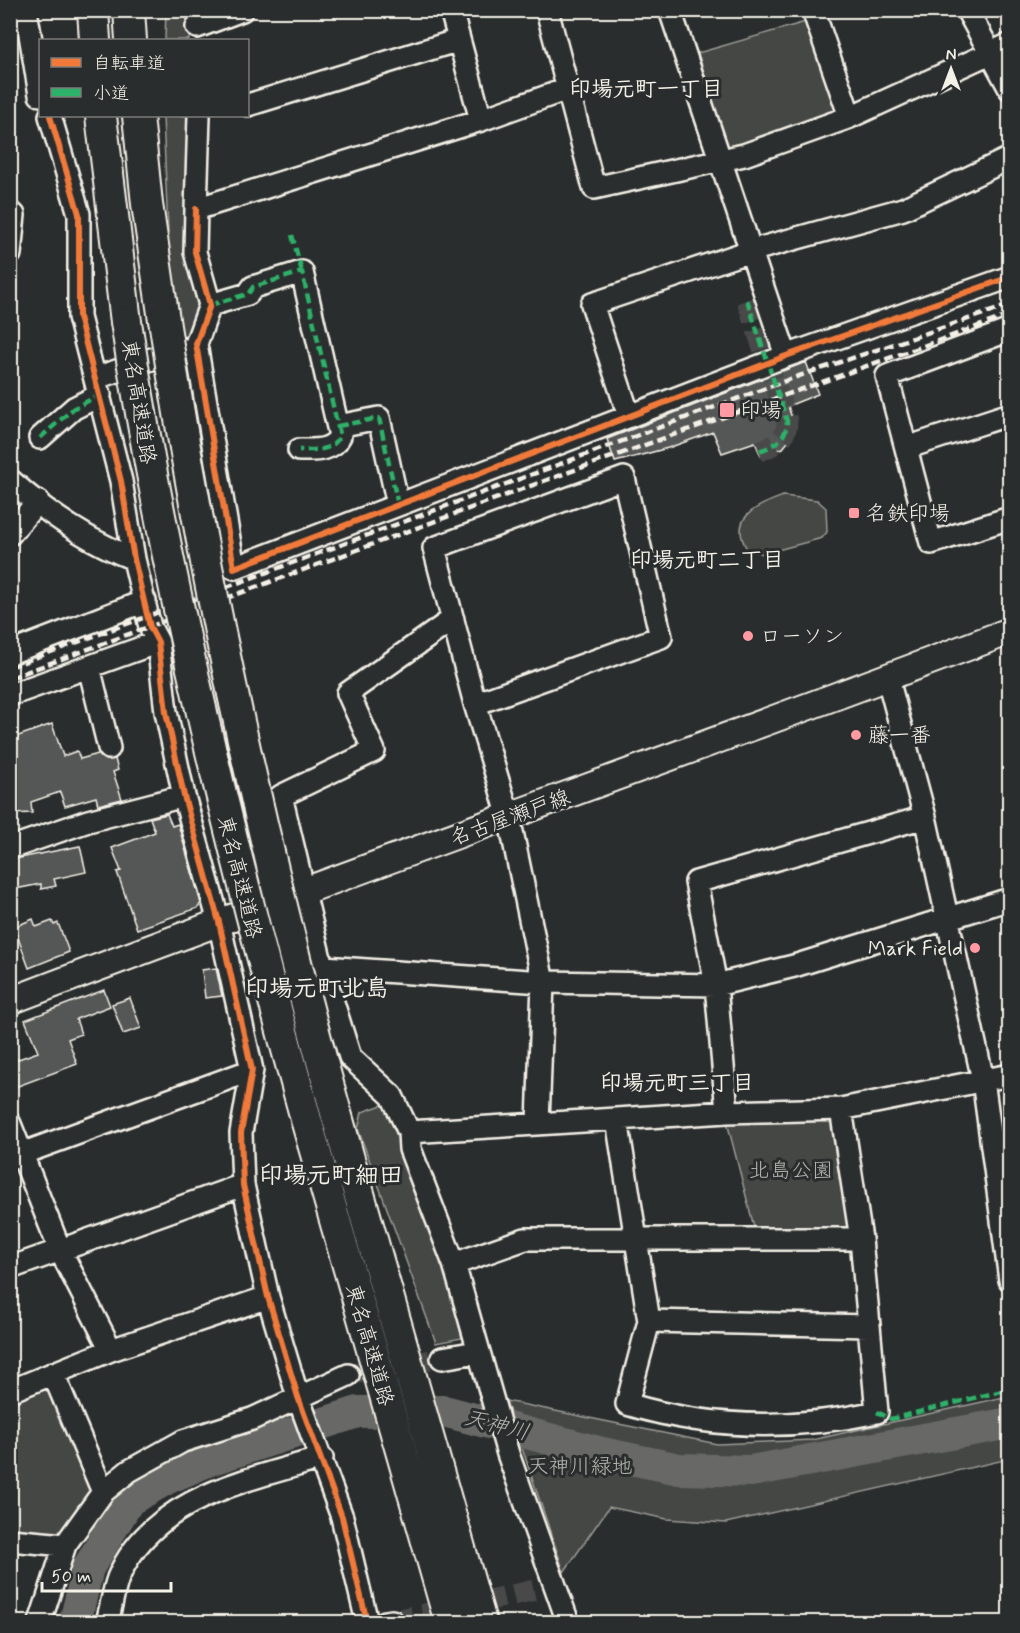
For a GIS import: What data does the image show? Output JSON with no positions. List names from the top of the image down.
{
  "streets": {
    "highway": ["東名高速道路"],
    "main road": ["名古屋瀬戸線"]
  },
  "districts": [
    "印場元町一丁目",
    "印場元町二丁目",
    "印場元町北島",
    "印場元町三丁目",
    "印場元町細田"
  ],
  "water": ["天神川"],
  "parks": ["北島公園", "天神川緑地"],
  "places": {
    "transit": ["印場", "名鉄印場"],
    "other": ["ローソン", "藤一番", "Mark Field"]
  },
  "legend": ["自転車道", "小道"],
  "scale_bar": "50 m",
  "north": "top"
}
